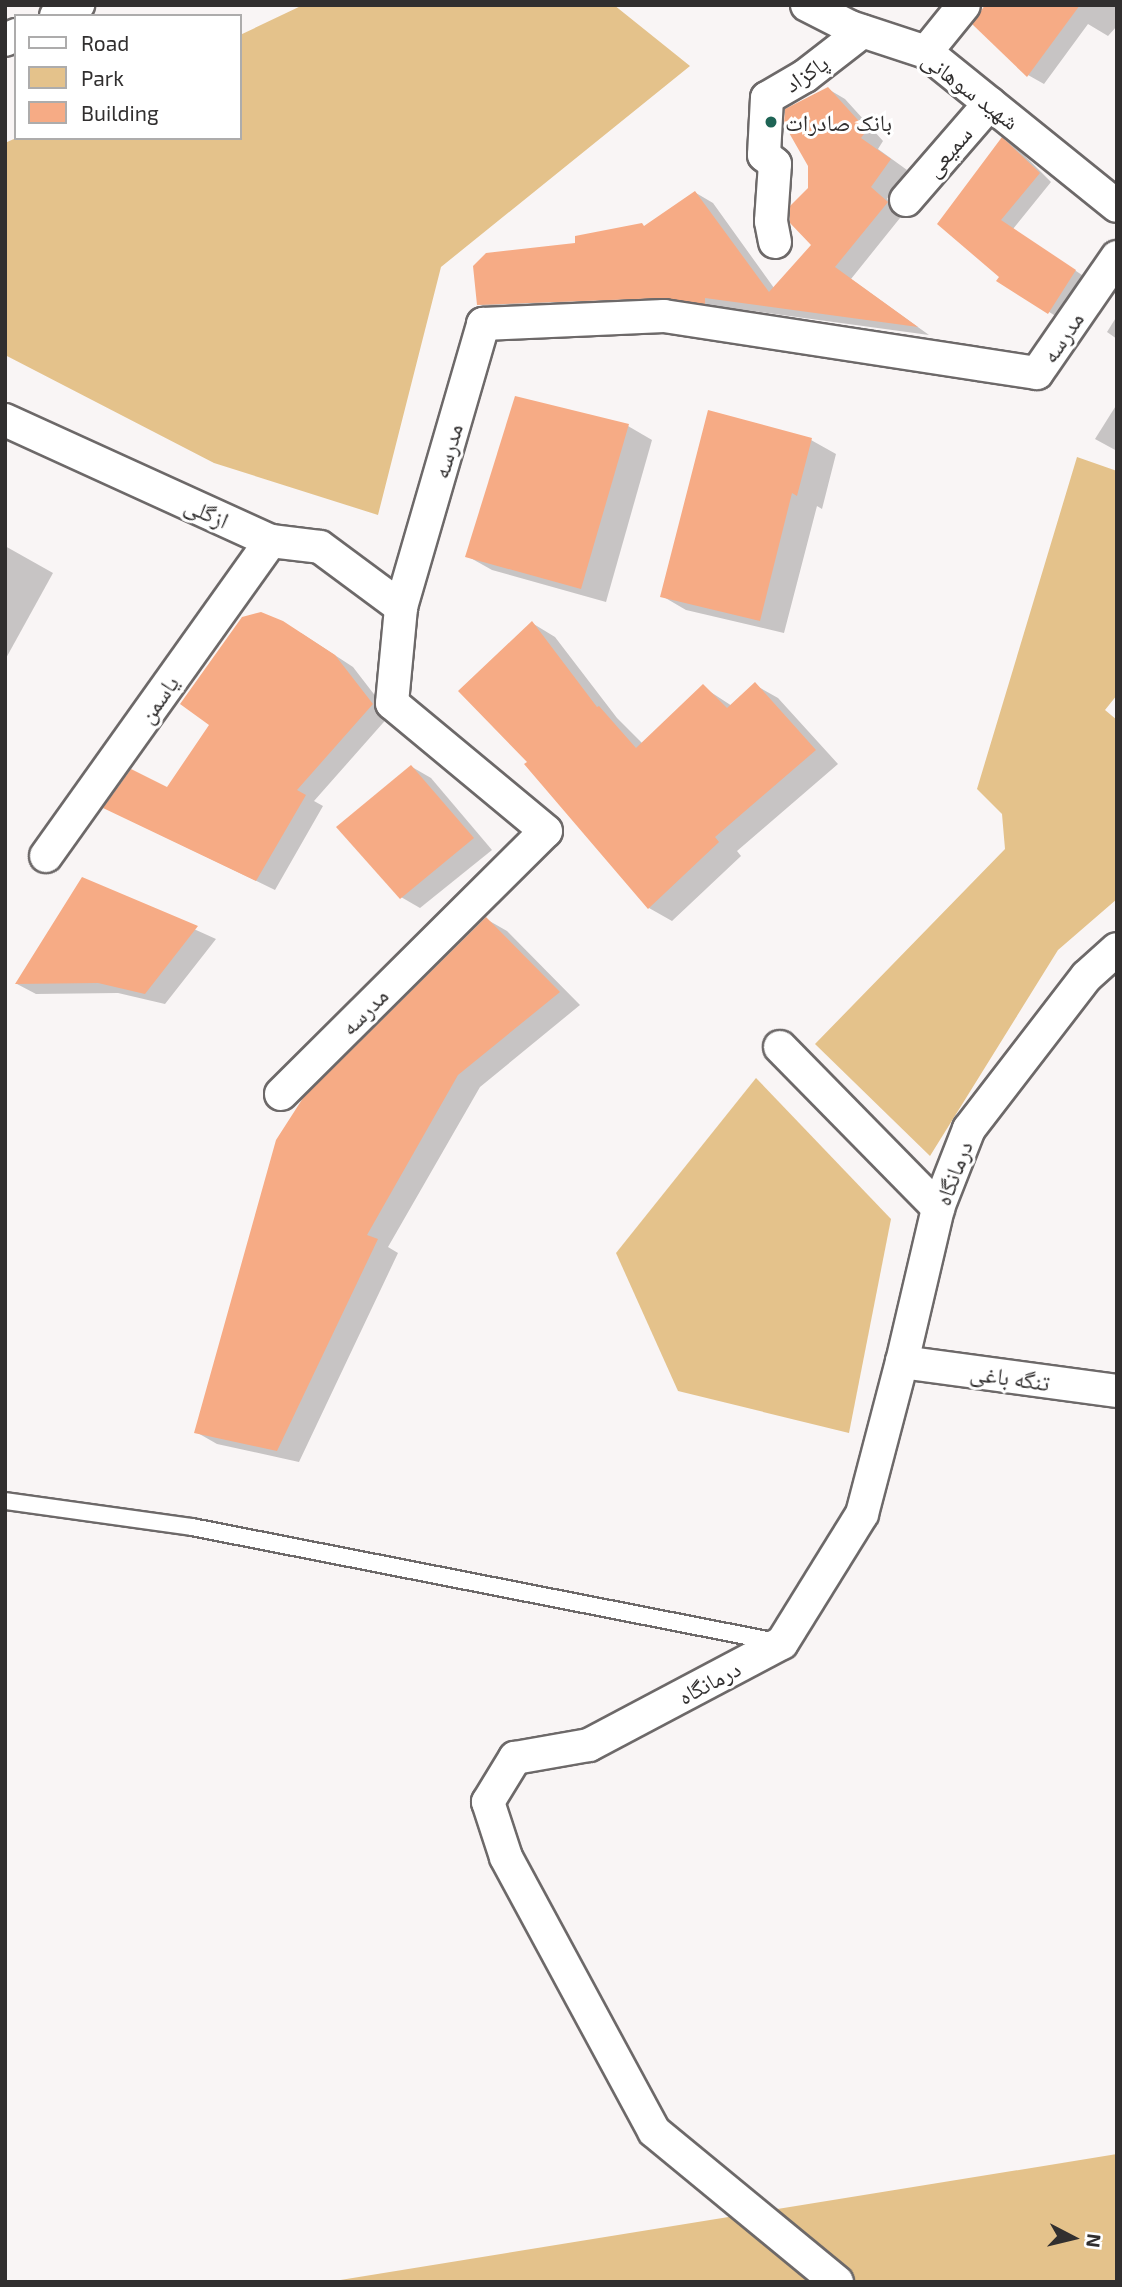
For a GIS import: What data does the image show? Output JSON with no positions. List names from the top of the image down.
{
  "streets": {
    "street": [
      "پاکزاد",
      "شهید سوهانی",
      "سمیعی",
      "مدرسه",
      "ازگلی",
      "یاسمن",
      "درمانگاه",
      "تنگه باغی"
    ]
  },
  "crossings": [
    ["پاکزاد", "شهید سوهانی"],
    ["شهید سوهانی", "سمیعی"],
    ["مدرسه", "ازگلی"],
    ["ازگلی", "یاسمن"],
    ["درمانگاه", "تنگه باغی"]
  ],
  "places": ["بانک صادرات"],
  "legend": ["Road", "Park", "Building"],
  "north": "right"
}
